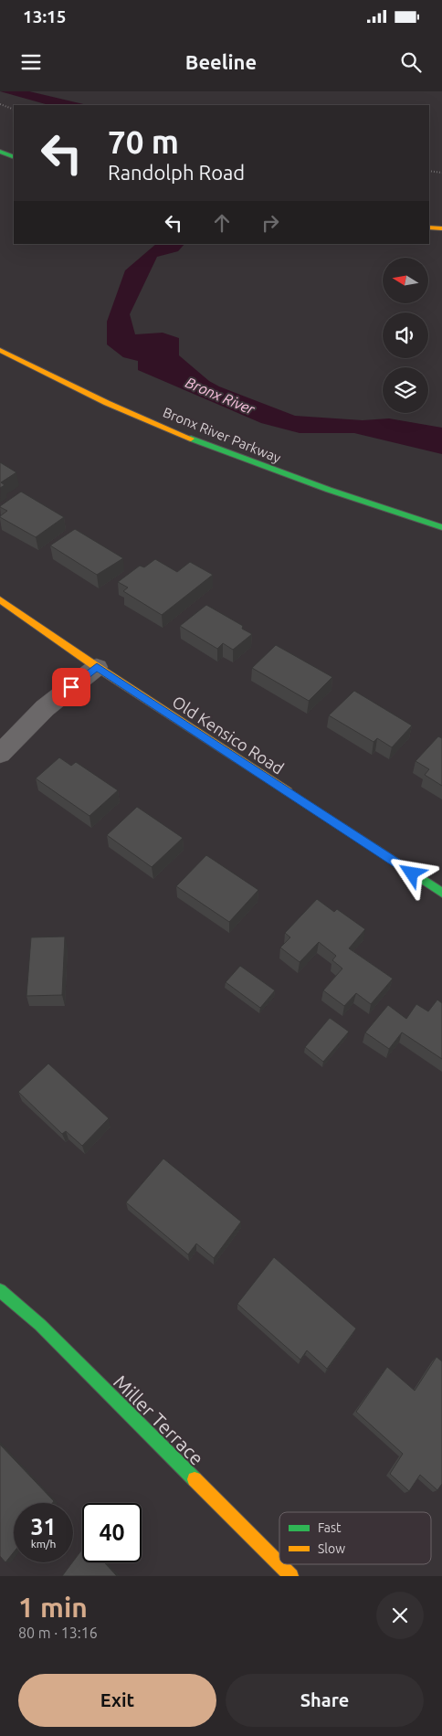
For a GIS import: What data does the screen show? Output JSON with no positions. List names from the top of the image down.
{
  "streets": {
    "main road": ["Bronx River Parkway", "Old Kensico Road", "Miller Terrace"]
  },
  "water": ["Bronx River"],
  "legend": ["Fast", "Slow"],
  "north": "left",
  "page": {
    "status": "13:15",
    "header": "Beeline",
    "turn": ["70 m", "Randolph Road"],
    "speed": "31 km/h",
    "limit": "40",
    "heading": ["1 min", "80 m · 13:16"],
    "buttons": ["Exit", "Share"]
  }
}
